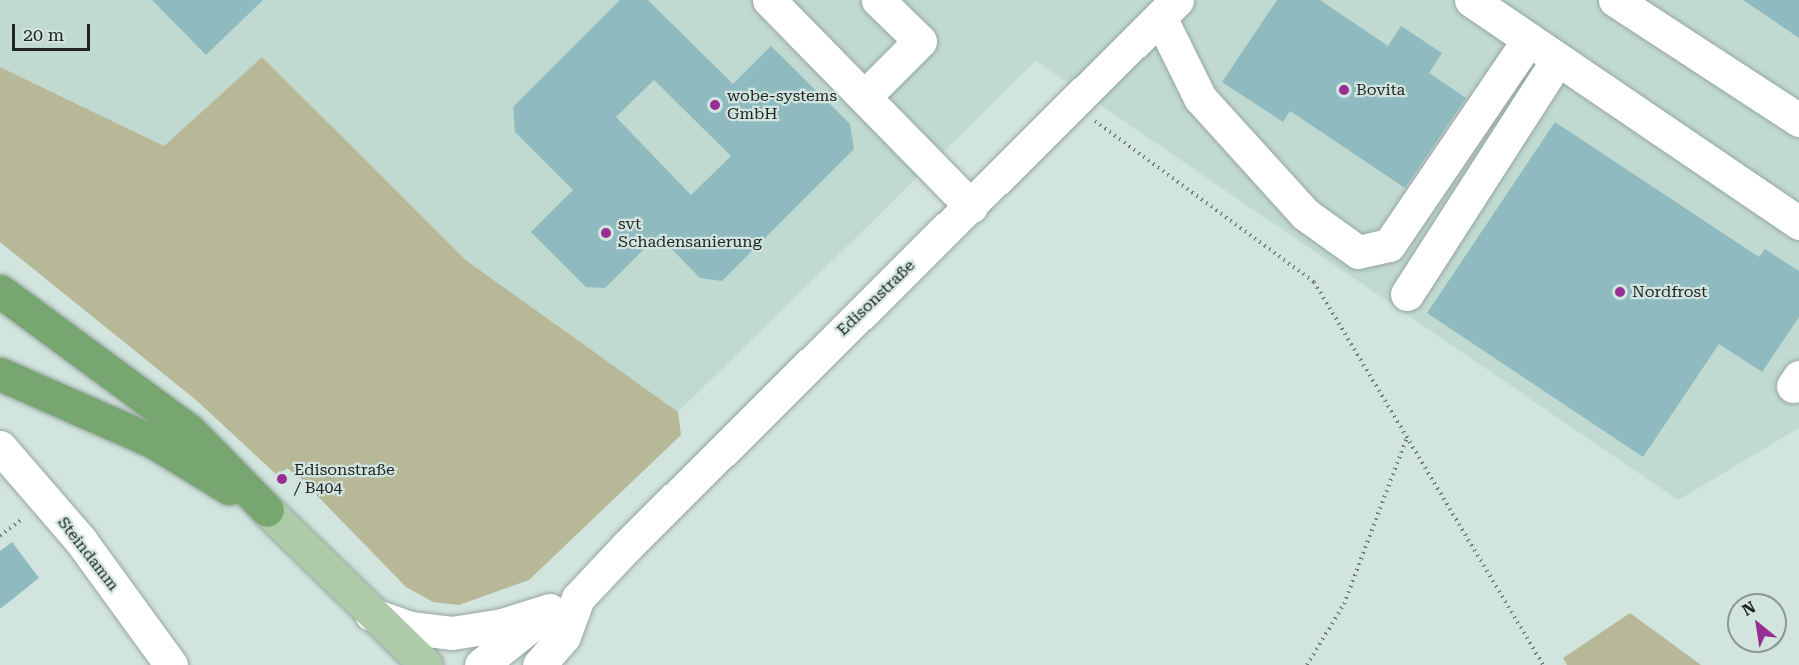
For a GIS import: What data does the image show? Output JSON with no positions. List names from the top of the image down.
{
  "streets": {
    "street": ["Edisonstraße", "Steindamm"]
  },
  "places": [
    "Bovita",
    "wobe-systems GmbH",
    "svt Schadensanierung",
    "Nordfrost",
    "Edisonstraße / B404"
  ],
  "scale_bar": "20 m",
  "north": "top left"
}
